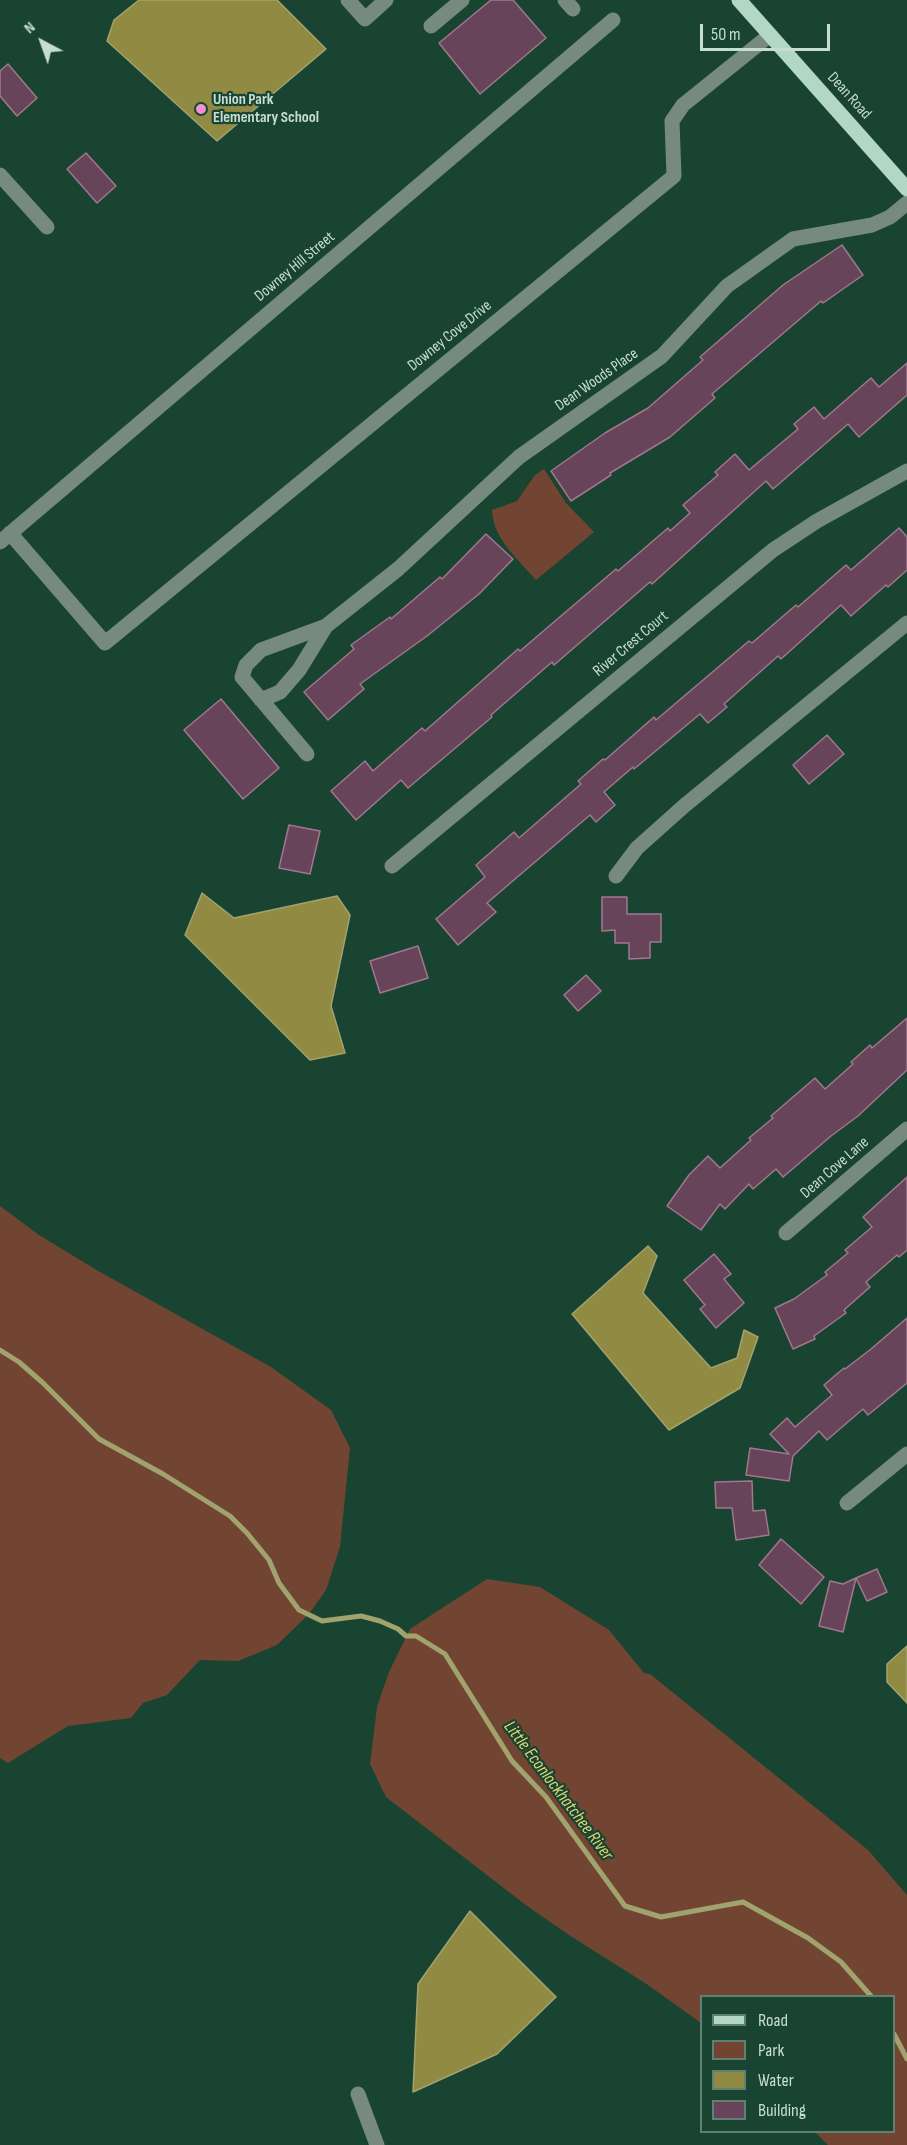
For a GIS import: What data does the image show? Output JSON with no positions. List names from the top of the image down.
{
  "streets": {
    "main road": ["Dean Road"],
    "street": [
      "Downey Hill Street",
      "Downey Cove Drive",
      "Dean Woods Place",
      "River Crest Court",
      "Dean Cove Lane"
    ]
  },
  "crossings": [
    ["Dean Road", "Downey Cove Drive"],
    ["Downey Hill Street", "Downey Cove Drive"]
  ],
  "water": ["Little Econlockhatchee River"],
  "places": ["Union Park Elementary School"],
  "legend": [
    "Road",
    "Park",
    "Water",
    "Building"
  ],
  "scale_bar": "50 m",
  "north": "top left"
}
